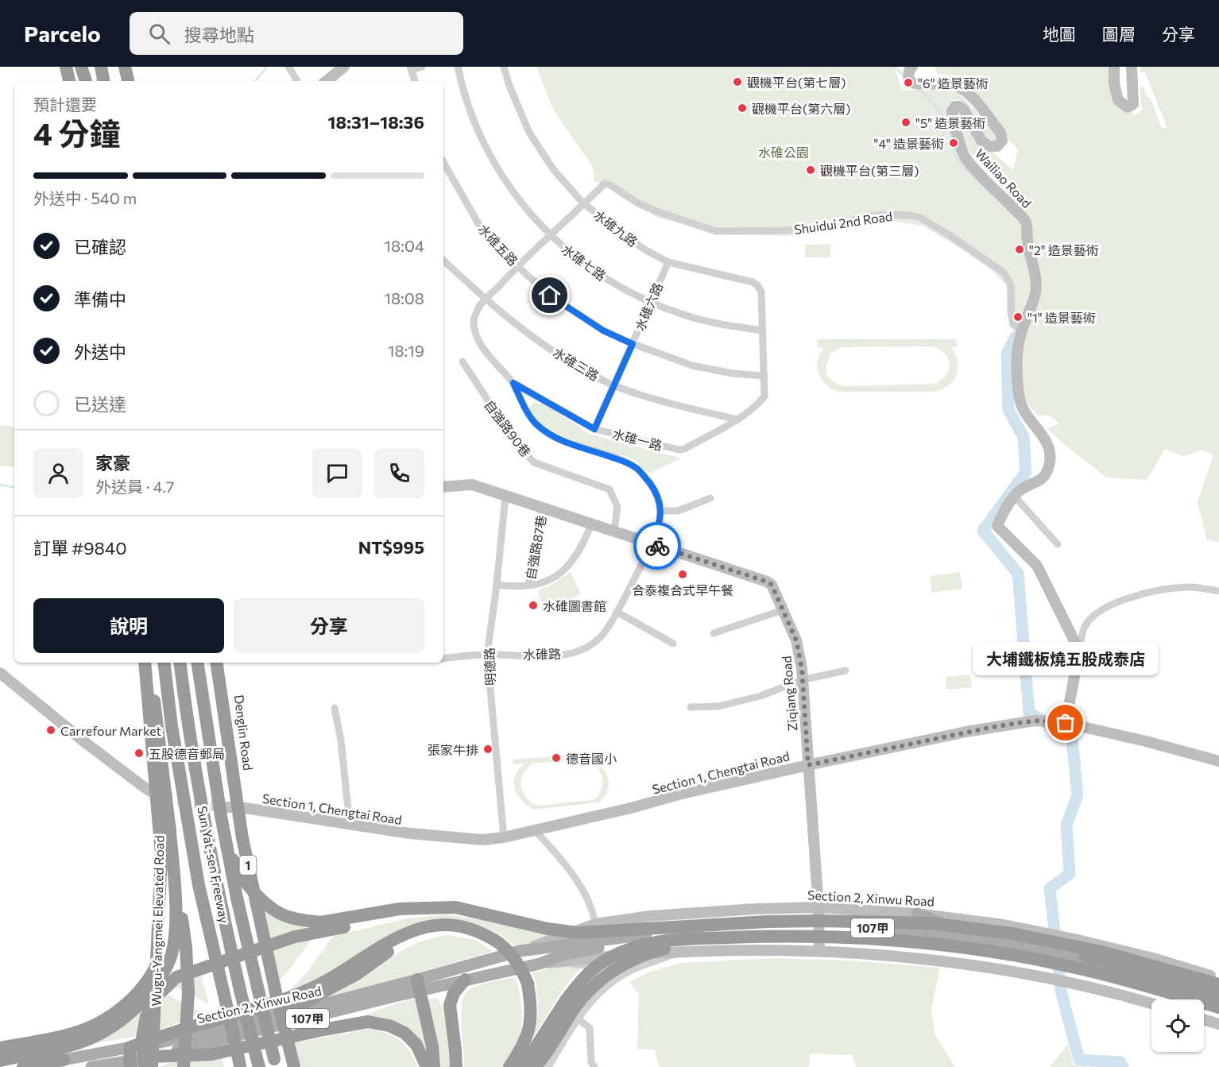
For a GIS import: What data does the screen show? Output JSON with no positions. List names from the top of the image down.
{
  "streets": {
    "highway": ["Sun Yat-sen Freeway", "1", "Wugu-Yangmei Elevated Road"],
    "main road": [
      "Wailiao Road",
      "Ziqiang Road",
      "Section 1, Chengtai Road",
      "Section 2, Xinwu Road",
      "107甲"
    ],
    "street": [
      "Shuidui 2nd Road",
      "水碓九路",
      "水碓五路",
      "水碓七路",
      "水碓六路",
      "水碓三路",
      "自強路90巷",
      "水碓一路",
      "自強路87巷",
      "水碓路",
      "明德路",
      "Denglin Road"
    ]
  },
  "crossings": [
    ["Wailiao Road", "Shuidui 2nd Road"],
    ["Shuidui 2nd Road", "水碓九路"],
    ["Shuidui 2nd Road", "水碓五路"],
    ["Shuidui 2nd Road", "水碓七路"],
    ["Shuidui 2nd Road", "水碓三路"],
    ["Shuidui 2nd Road", "水碓一路"],
    ["水碓九路", "水碓七路"],
    ["水碓九路", "水碓六路"],
    ["水碓五路", "水碓六路"],
    ["水碓五路", "水碓一路"],
    ["水碓七路", "水碓六路"],
    ["水碓六路", "水碓三路"],
    ["水碓六路", "水碓一路"],
    ["水碓三路", "水碓一路"],
    ["自強路90巷", "Ziqiang Road"],
    ["自強路87巷", "Ziqiang Road"],
    ["水碓路", "明德路"],
    ["水碓路", "Ziqiang Road"],
    ["明德路", "Ziqiang Road"],
    ["明德路", "Section 1, Chengtai Road"],
    ["Ziqiang Road", "Section 1, Chengtai Road"],
    ["Ziqiang Road", "Section 2, Xinwu Road"],
    ["Denglin Road", "Section 1, Chengtai Road"],
    ["Section 2, Xinwu Road", "Wugu-Yangmei Elevated Road"]
  ],
  "parks": ["水碓公園"],
  "places": [
    "觀機平台(第七層)",
    "\"6\" 造景藝術",
    "觀機平台(第六層)",
    "\"5\" 造景藝術",
    "\"4\" 造景藝術",
    "觀機平台(第三層)",
    "\"2\" 造景藝術",
    "\"1\" 造景藝術",
    "合泰複合式早午餐",
    "水碓圖書館",
    "大埔鐵板燒五股成泰店",
    "Carrefour Market",
    "張家牛排",
    "五股德音郵局",
    "德音國小"
  ],
  "page": {
    "header": "Parcelo",
    "search": "搜尋地點",
    "nav": ["地圖", "圖層", "分享"],
    "heading": ["4 分鐘", "預計還要", "18:31–18:36"],
    "panel": [
      "家豪",
      "外送員 · 4.7",
      "訂單 #9840",
      "NT$995"
    ],
    "bar": "外送中 · 540 m",
    "list": [
      ["已確認", "18:04"],
      ["準備中", "18:08"],
      ["外送中", "18:19"],
      "已送達"
    ],
    "buttons": ["說明", "分享"],
    "bubble": "大埔鐵板燒五股成泰店"
  }
}
